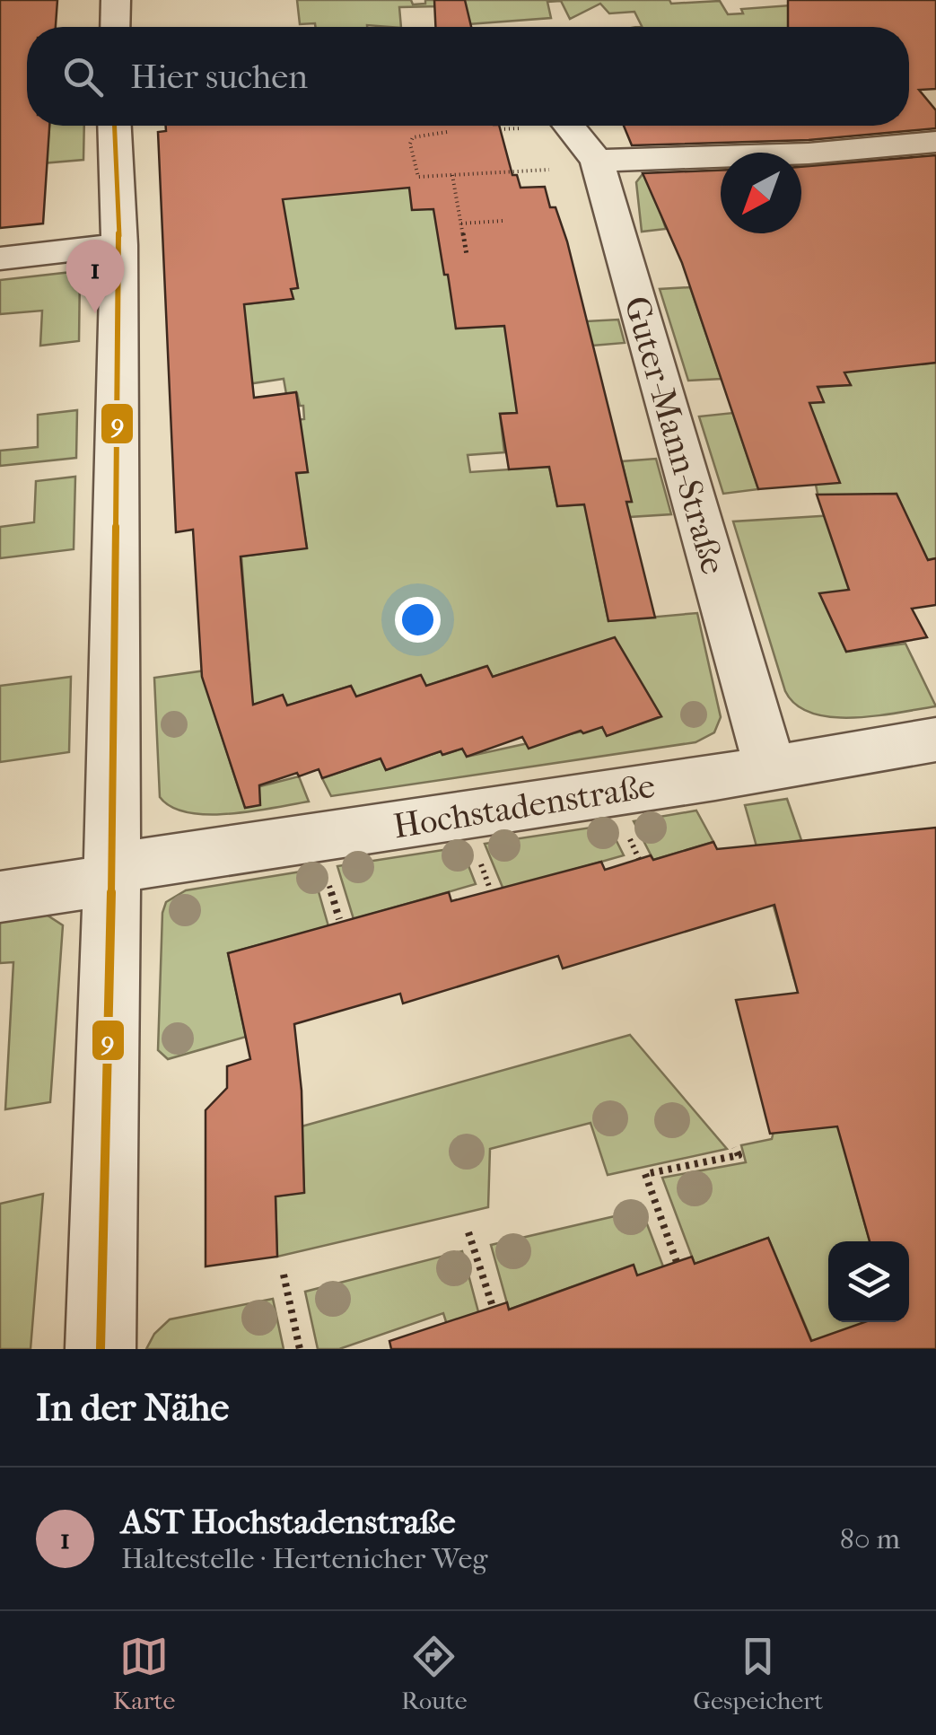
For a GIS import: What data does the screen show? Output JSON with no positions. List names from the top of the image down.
{
  "streets": {
    "street": ["Guter-Mann-Straße", "Hochstadenstraße"]
  },
  "crossings": [
    ["Guter-Mann-Straße", "Hochstadenstraße"]
  ],
  "lines": ["transit line 9"],
  "north": "bottom left",
  "page": {
    "search": "Hier suchen",
    "pins": "1",
    "heading": "In der Nähe",
    "list": [
      {
        "mark": "1",
        "name": "AST Hochstadenstraße",
        "note": "Haltestelle · Hertenicher Weg",
        "value": "80 m"
      }
    ],
    "nav": ["Karte", "Route", "Gespeichert"]
  }
}
